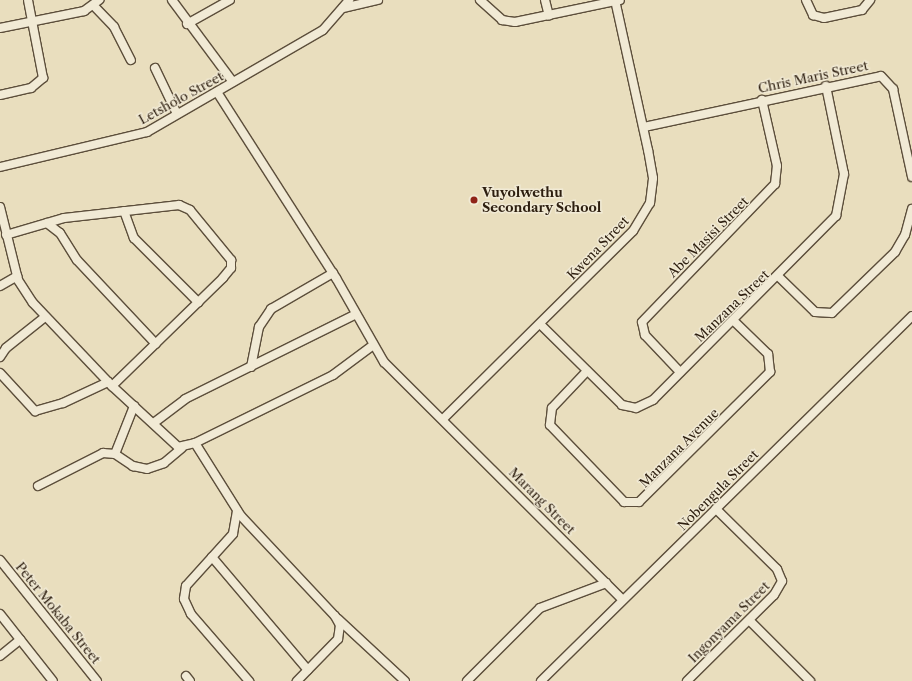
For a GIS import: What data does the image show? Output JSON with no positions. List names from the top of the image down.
{
  "streets": {
    "street": [
      "Chris Maris Street",
      "Letsholo Street",
      "Abe Masisi Street",
      "Kwena Street",
      "Manzana Street",
      "Manzana Avenue",
      "Nobengula Street",
      "Marang Street",
      "Peter Mokaba Street",
      "Ingonyama Street"
    ]
  },
  "crossings": [
    ["Chris Maris Street", "Abe Masisi Street"],
    ["Chris Maris Street", "Kwena Street"],
    ["Chris Maris Street", "Manzana Street"],
    ["Letsholo Street", "Marang Street"],
    ["Abe Masisi Street", "Manzana Street"],
    ["Kwena Street", "Manzana Street"],
    ["Kwena Street", "Marang Street"],
    ["Manzana Street", "Manzana Avenue"],
    ["Nobengula Street", "Marang Street"],
    ["Nobengula Street", "Ingonyama Street"]
  ],
  "places": ["Vuyolwethu Secondary School"]
}
